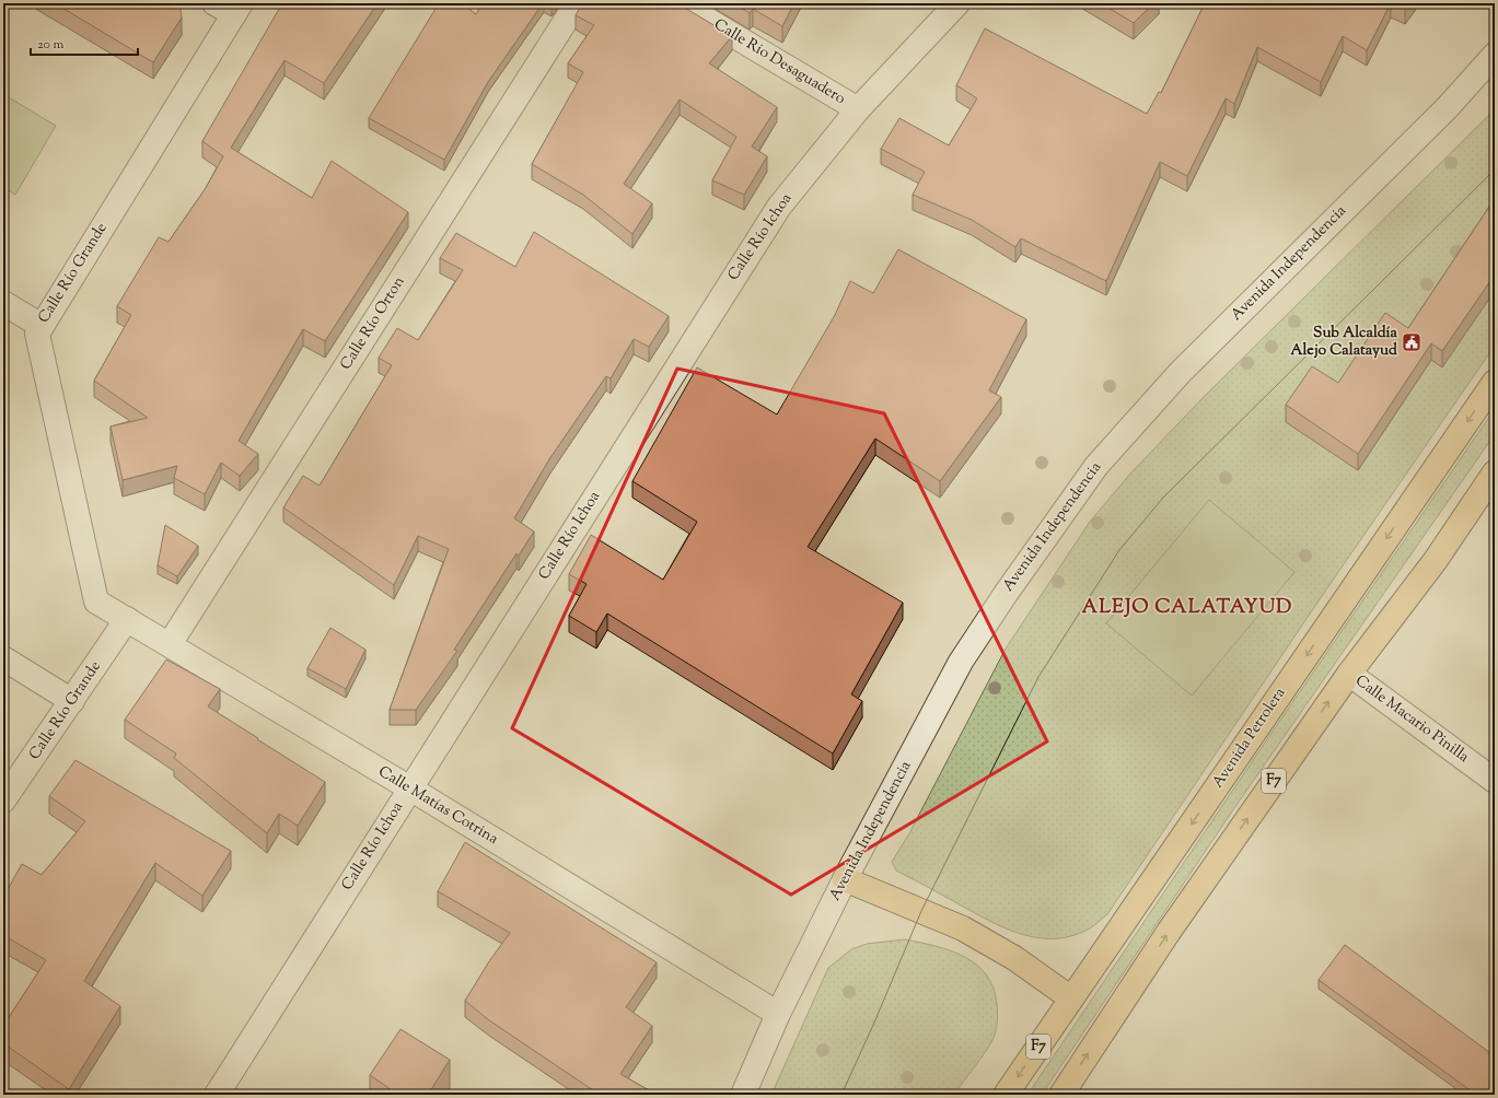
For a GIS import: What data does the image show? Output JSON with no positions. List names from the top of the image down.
{
  "streets": {
    "highway": ["Avenida Petrolera", "F7"],
    "street": [
      "Calle Río Desaguadero",
      "Calle Río Ichoa",
      "Avenida Independencia",
      "Calle Río Grande",
      "Calle Río Orton",
      "Calle Macario Pinilla",
      "Calle Matías Cotrina"
    ]
  },
  "crossings": [
    ["Calle Río Desaguadero", "Calle Río Ichoa"],
    ["Calle Río Ichoa", "Calle Matías Cotrina"],
    ["Avenida Independencia", "Calle Matías Cotrina"],
    ["Calle Río Grande", "Calle Matías Cotrina"],
    ["Calle Río Orton", "Calle Matías Cotrina"],
    ["Calle Macario Pinilla", "F7"]
  ],
  "districts": ["ALEJO CALATAYUD"],
  "places": {
    "public building": ["Sub Alcaldía Alejo Calatayud"]
  },
  "scale_bar": "20 m"
}
